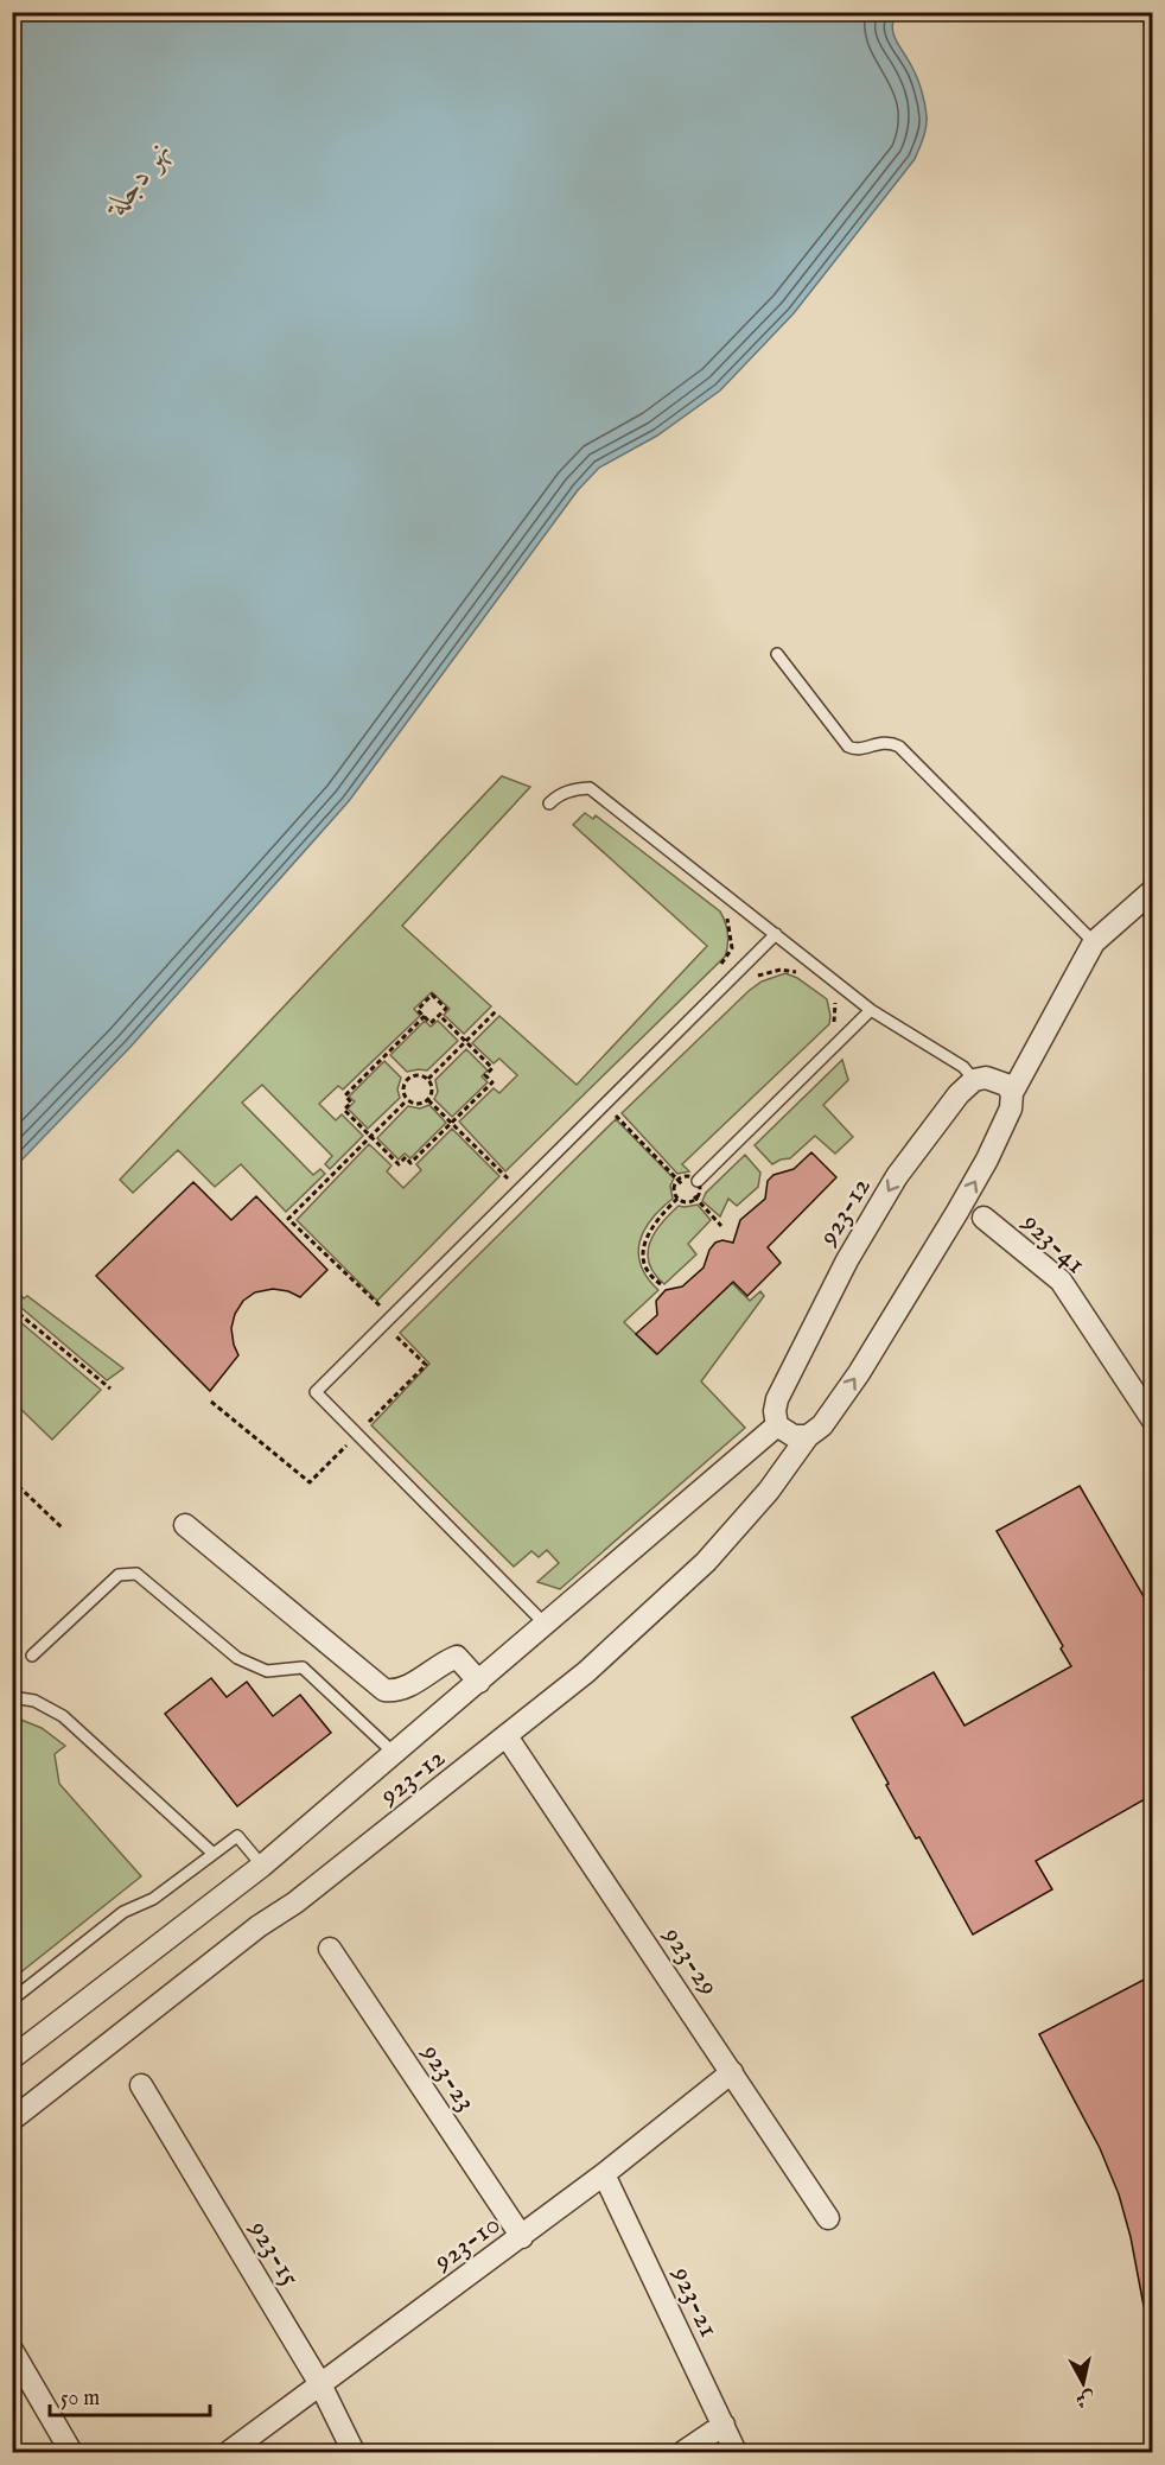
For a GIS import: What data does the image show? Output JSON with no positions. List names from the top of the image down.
{
  "streets": {
    "street": [
      "923-12",
      "923-41",
      "923-29",
      "923-23",
      "923-10",
      "923-15",
      "923-21"
    ]
  },
  "crossings": [
    ["923-12", "923-29"],
    ["923-29", "923-10"],
    ["923-23", "923-10"],
    ["923-10", "923-15"],
    ["923-10", "923-21"]
  ],
  "water": ["نهر دجلة"],
  "scale_bar": "50 m",
  "north": "bottom"
}
